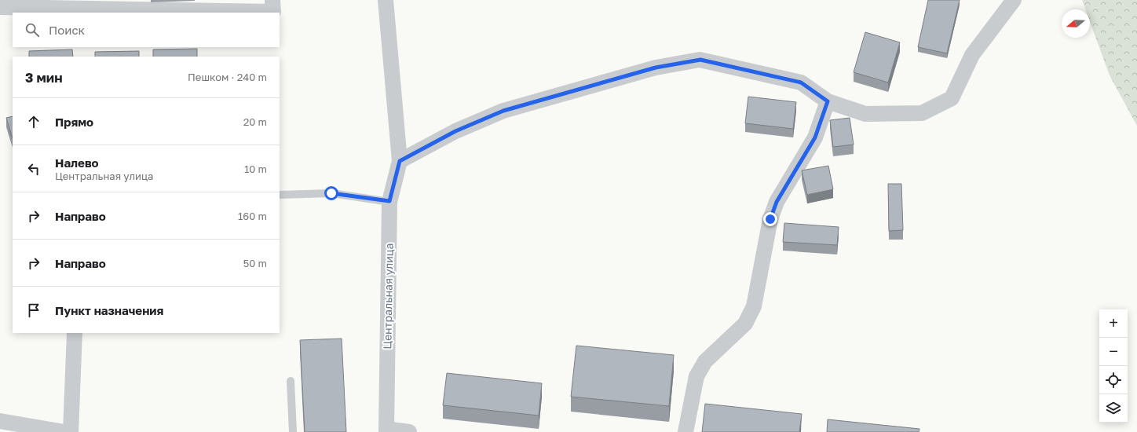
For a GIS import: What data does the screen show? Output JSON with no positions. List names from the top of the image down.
{
  "streets": {
    "street": ["Центральная улица"]
  },
  "north": "left",
  "page": {
    "search": "Поиск",
    "heading": ["3 мин", "Пешком · 240 m"],
    "list": [
      ["Прямо", "20 m"],
      ["Налево", "Центральная улица", "10 m"],
      ["Направо", "160 m"],
      ["Направо", "50 m"],
      "Пункт назначения"
    ],
    "map_buttons": ["+", "−"]
  }
}
